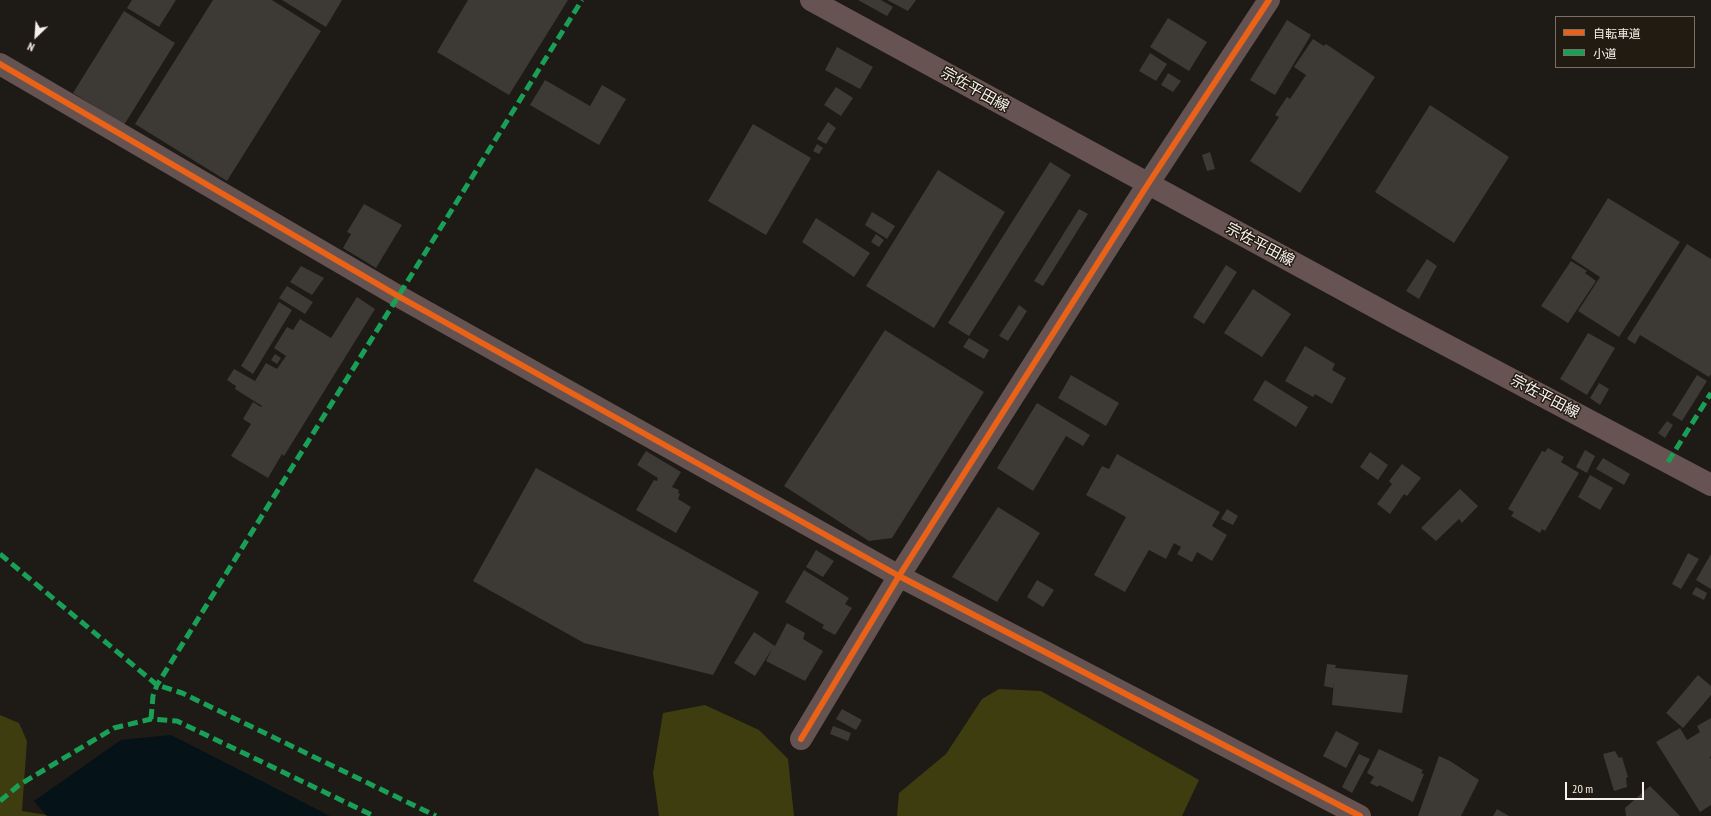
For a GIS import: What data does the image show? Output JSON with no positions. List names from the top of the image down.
{
  "streets": {
    "main road": ["宗佐平田線"]
  },
  "legend": ["自転車道", "小道"],
  "scale_bar": "20 m",
  "north": "bottom left"
}
